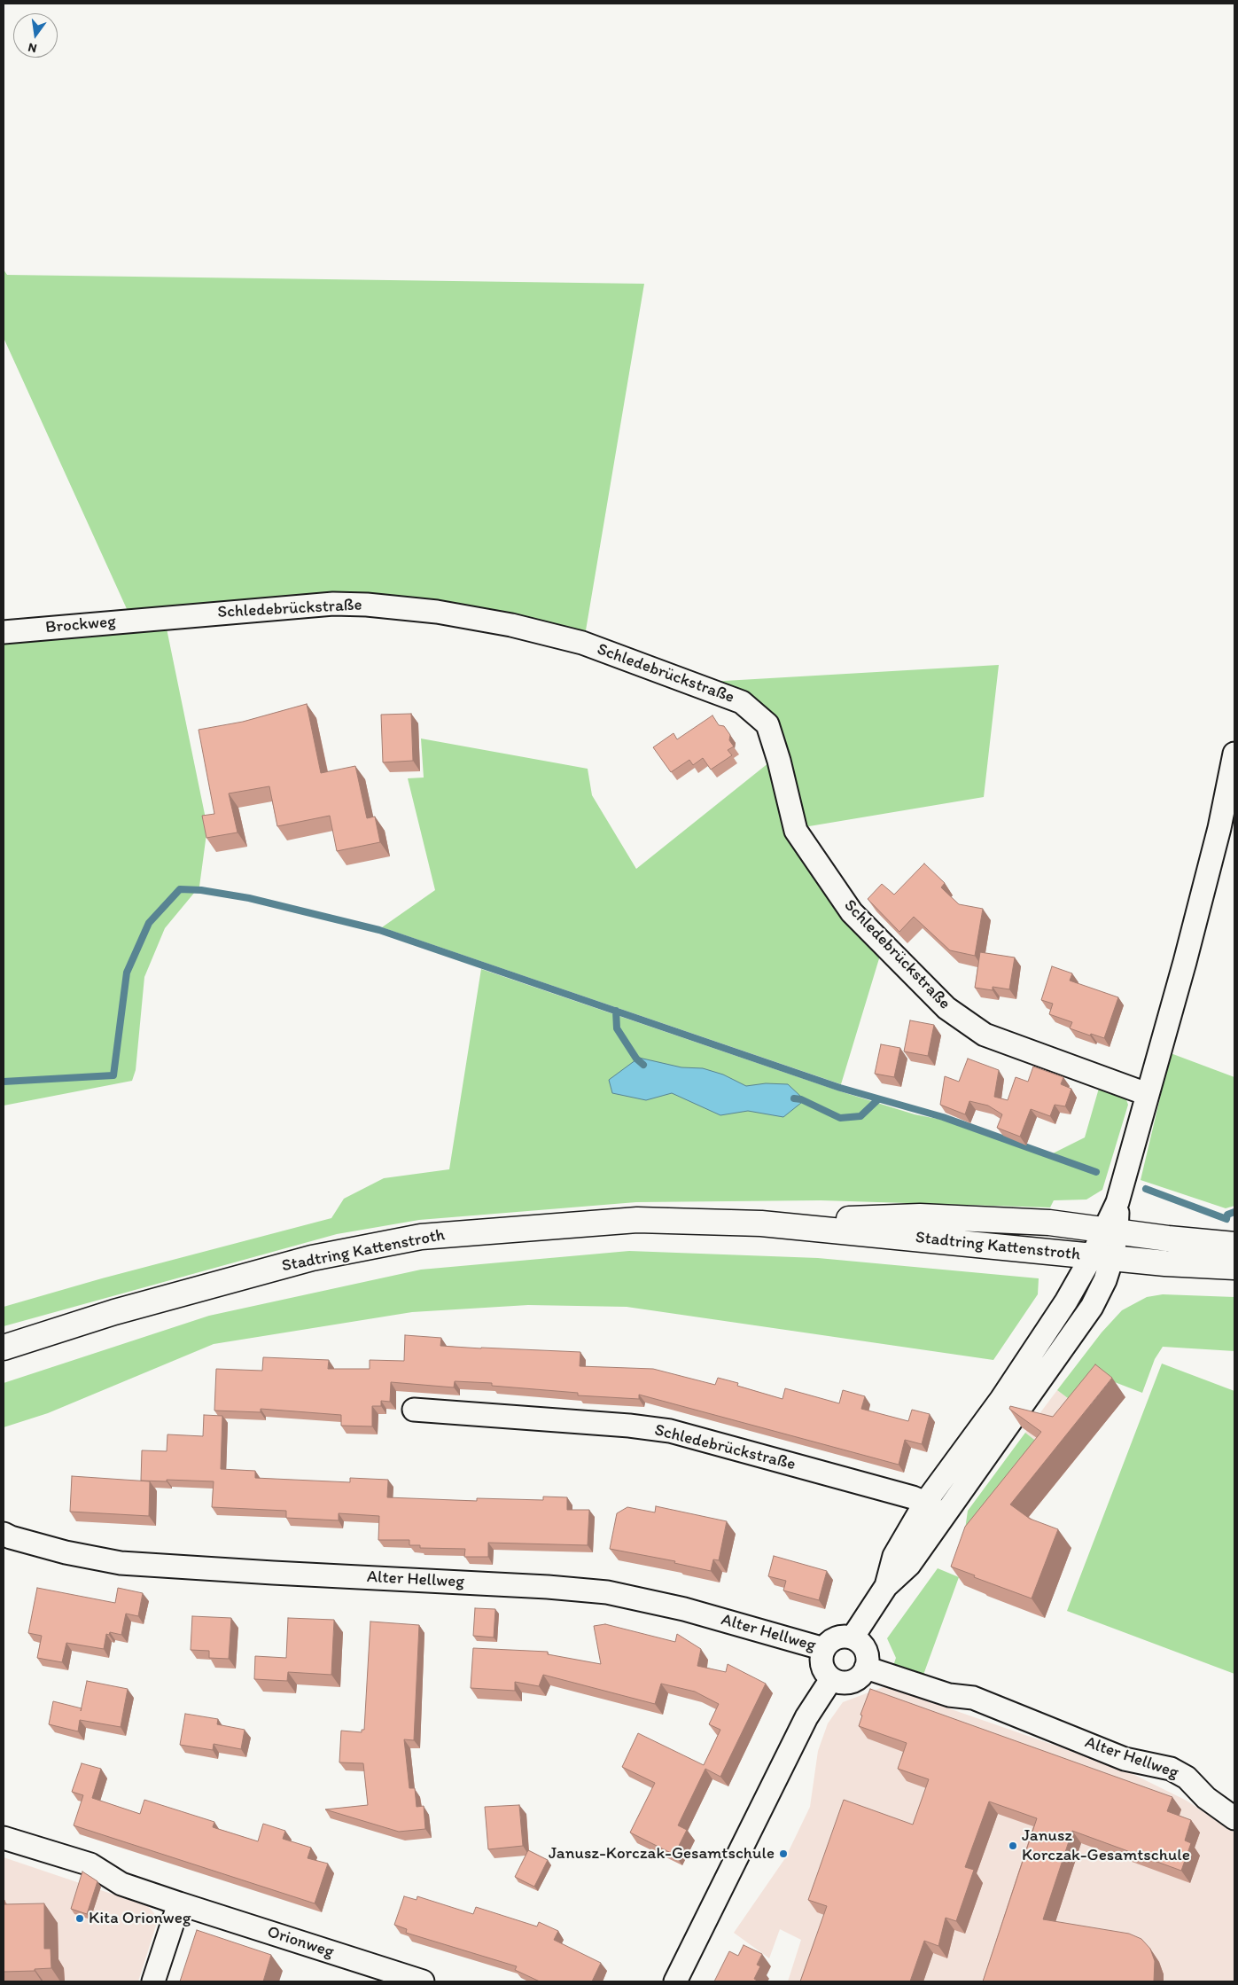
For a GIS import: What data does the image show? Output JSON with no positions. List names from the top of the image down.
{
  "streets": {
    "main road": ["Stadtring Kattenstroth"],
    "street": [
      "Schledebrückstraße",
      "Brockweg",
      "Alter Hellweg",
      "Orionweg"
    ]
  },
  "crossings": [
    ["Schledebrückstraße", "Brockweg"]
  ],
  "places": ["Janusz Korczak-Gesamtschule", "Janusz-Korczak-Gesamtschule", "Kita Orionweg"],
  "north": "bottom"
}
